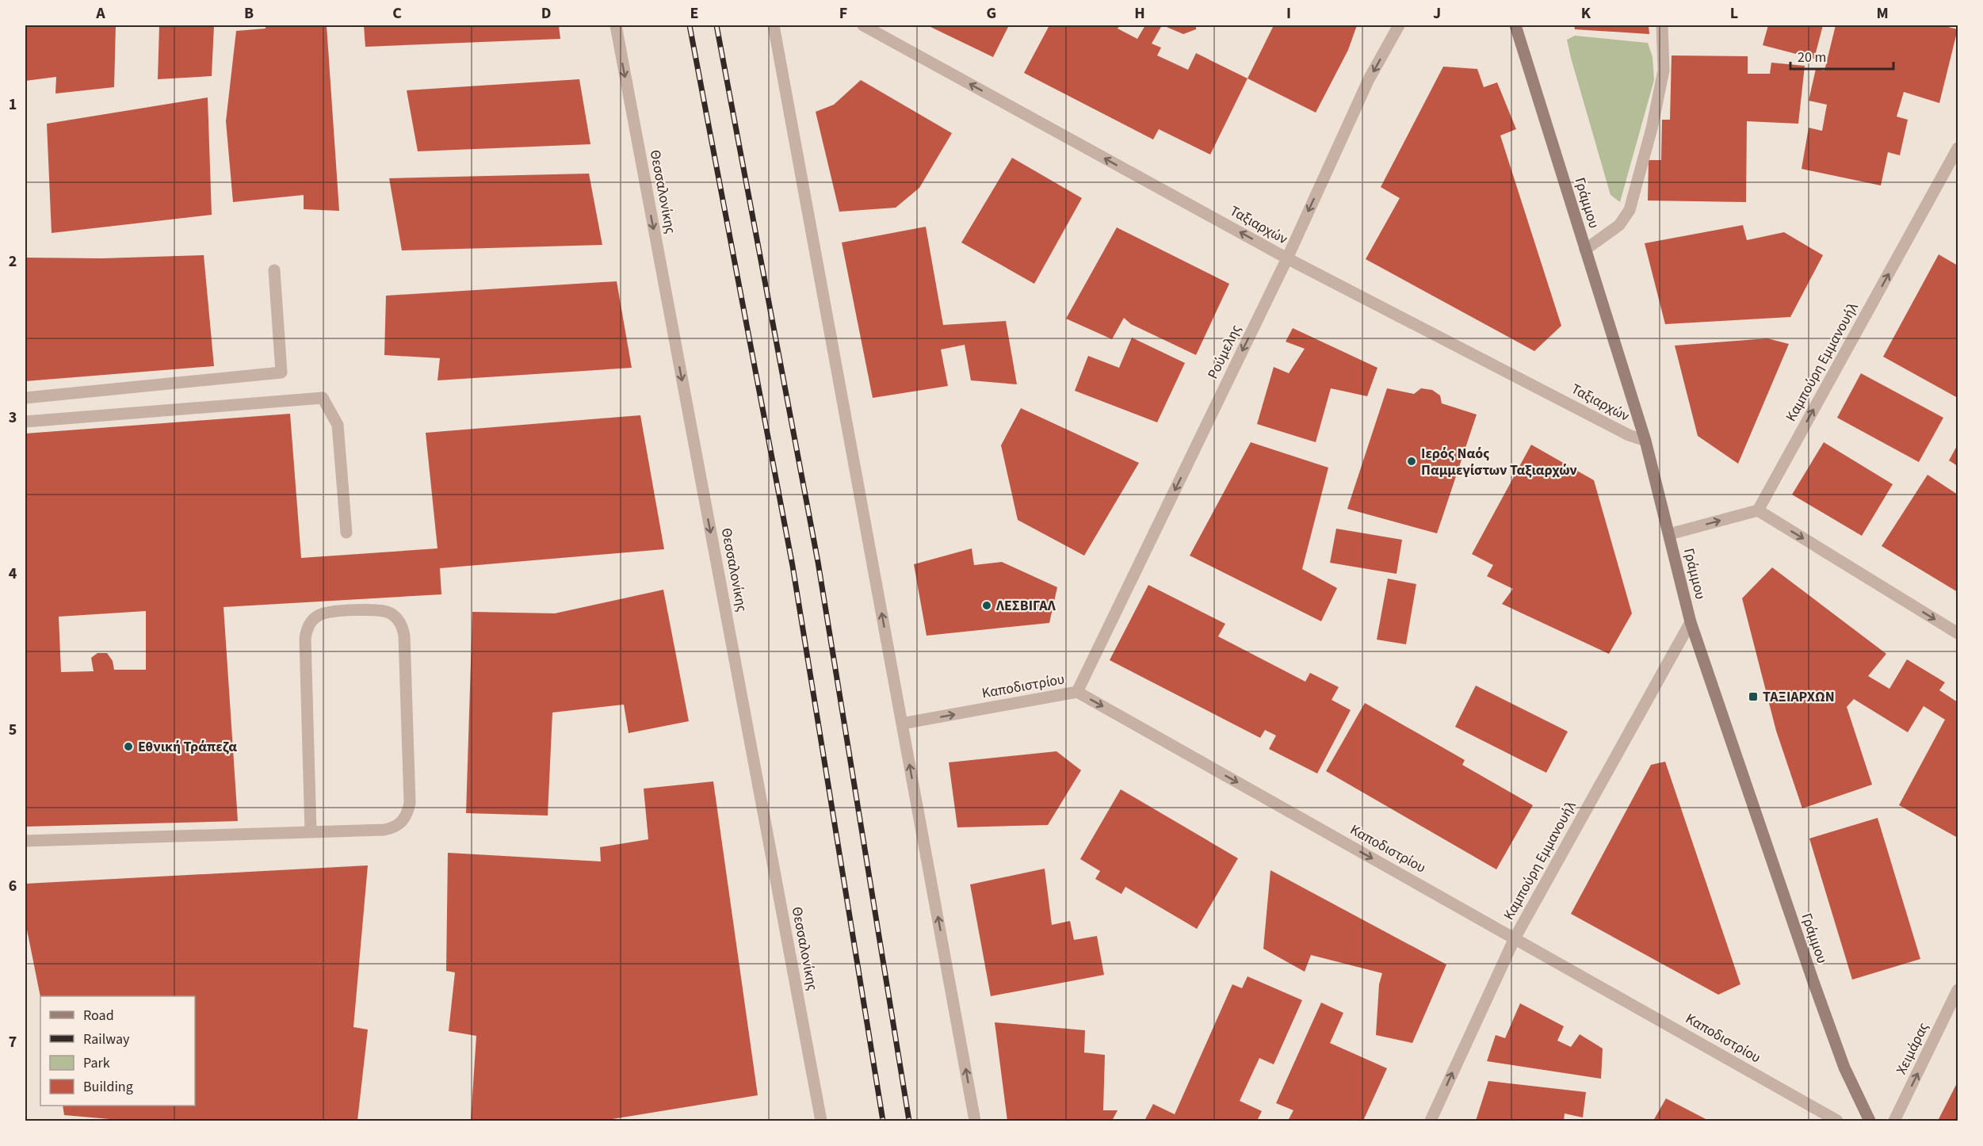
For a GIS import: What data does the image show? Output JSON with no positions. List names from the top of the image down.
{
  "streets": {
    "street": [
      "Θεσσαλονίκης",
      "Γράμμου",
      "Ταξιαρχών",
      "Ρούμελης",
      "Καμπούρη Εμμανουήλ",
      "Καποδιστρίου",
      "Χειμάρας"
    ]
  },
  "crossings": [
    ["Γράμμου", "Ταξιαρχών"],
    ["Γράμμου", "Καμπούρη Εμμανουήλ"],
    ["Ταξιαρχών", "Ρούμελης"],
    ["Ρούμελης", "Καποδιστρίου"],
    ["Καμπούρη Εμμανουήλ", "Καποδιστρίου"]
  ],
  "one_way": [
    "Θεσσαλονίκης",
    "Ταξιαρχών",
    "Ρούμελης",
    "Καμπούρη Εμμανουήλ",
    "Καποδιστρίου",
    "Χειμάρας"
  ],
  "places": {
    "other": ["Ιερός Ναός Παμμεγίστων Ταξιαρχών", "ΛΕΣΒΙΓΑΛ", "Εθνική Τράπεζα"],
    "transit": ["ΤΑΞΙΑΡΧΩΝ"]
  },
  "legend": [
    "Road",
    "Railway",
    "Park",
    "Building"
  ],
  "scale_bar": "20 m",
  "grid": {
    "columns": [
      "A",
      "B",
      "C",
      "D",
      "E",
      "F",
      "G",
      "H",
      "I",
      "J",
      "K",
      "L",
      "M"
    ],
    "rows": [
      "1",
      "2",
      "3",
      "4",
      "5",
      "6",
      "7"
    ]
  }
}
